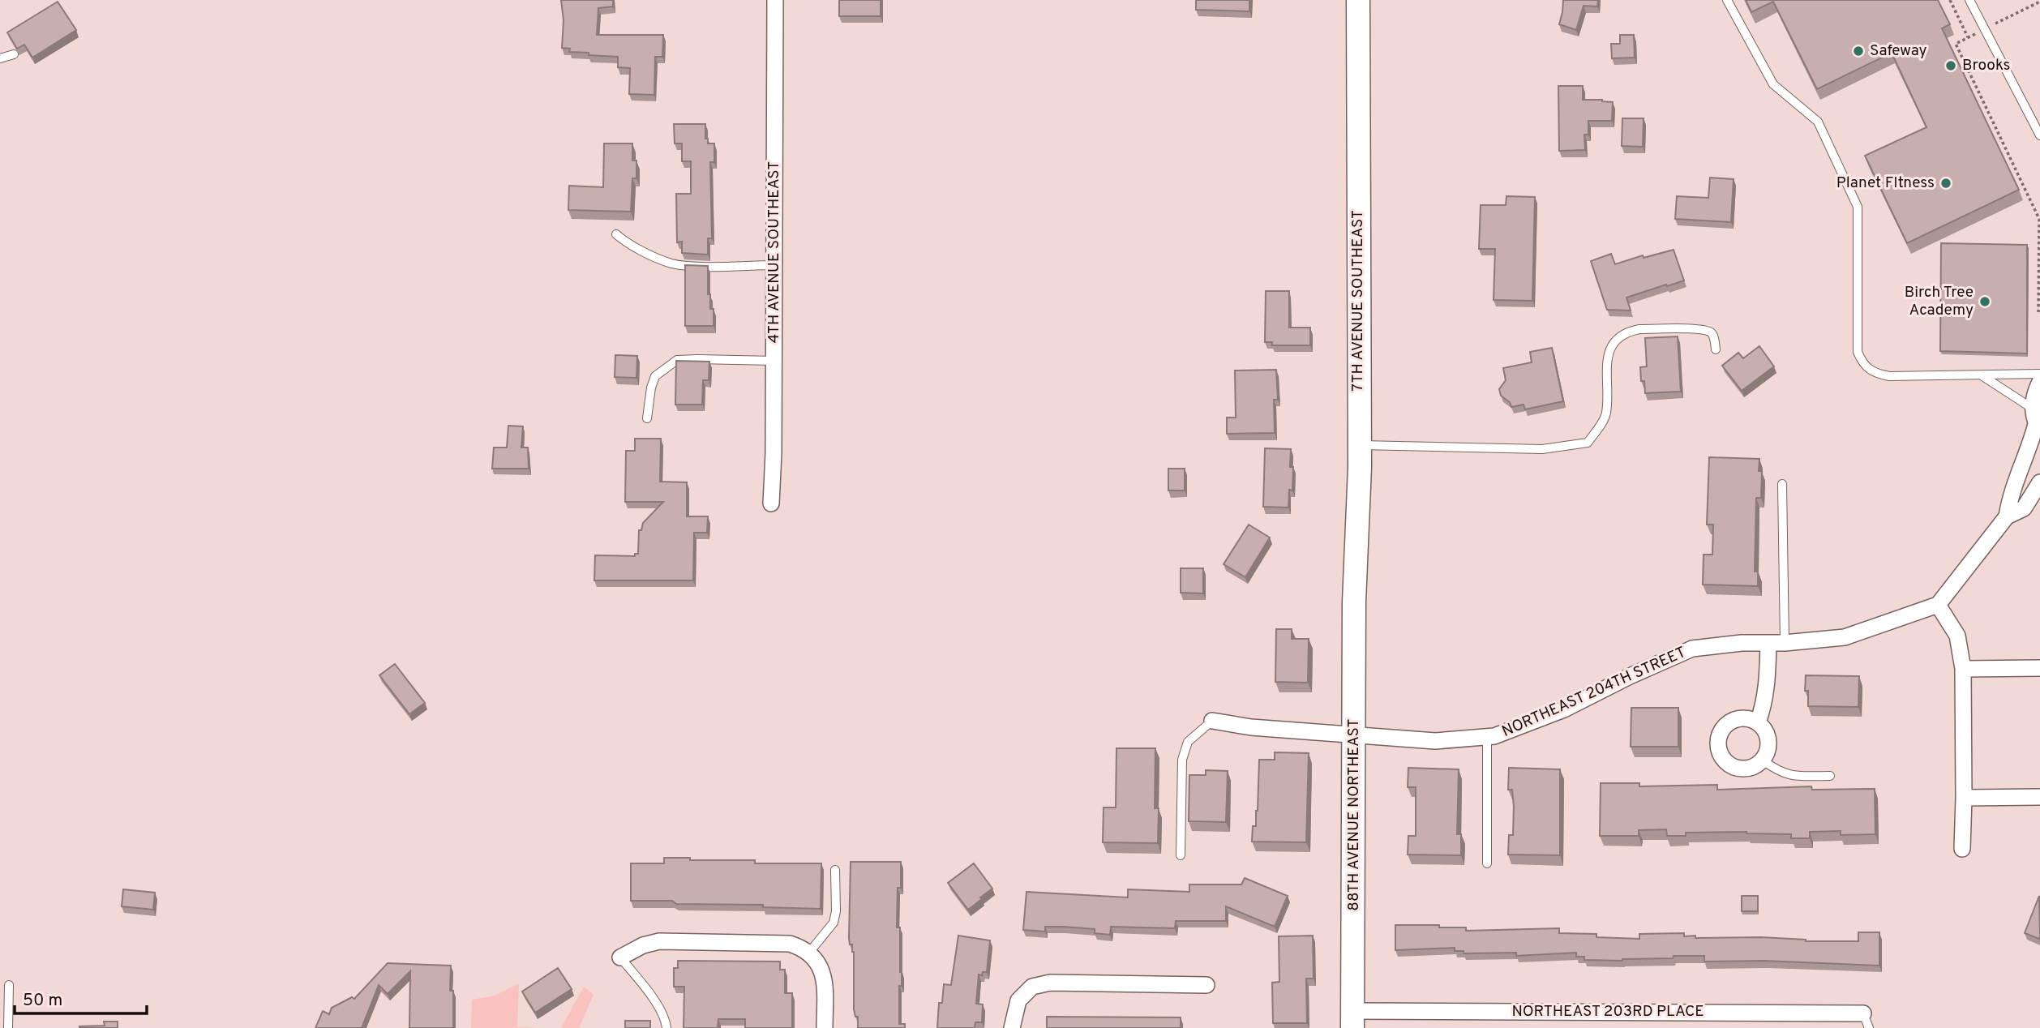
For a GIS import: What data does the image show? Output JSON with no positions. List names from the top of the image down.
{
  "streets": {
    "street": [
      "4TH AVENUE SOUTHEAST",
      "7TH AVENUE SOUTHEAST",
      "NORTHEAST 204TH STREET",
      "88TH AVENUE NORTHEAST",
      "NORTHEAST 203RD PLACE"
    ]
  },
  "crossings": [
    ["7TH AVENUE SOUTHEAST", "88TH AVENUE NORTHEAST"],
    ["NORTHEAST 204TH STREET", "88TH AVENUE NORTHEAST"],
    ["88TH AVENUE NORTHEAST", "NORTHEAST 203RD PLACE"]
  ],
  "places": [
    "Safeway",
    "Brooks",
    "Planet FItness",
    "Birch Tree Academy"
  ],
  "scale_bar": "50 m"
}
